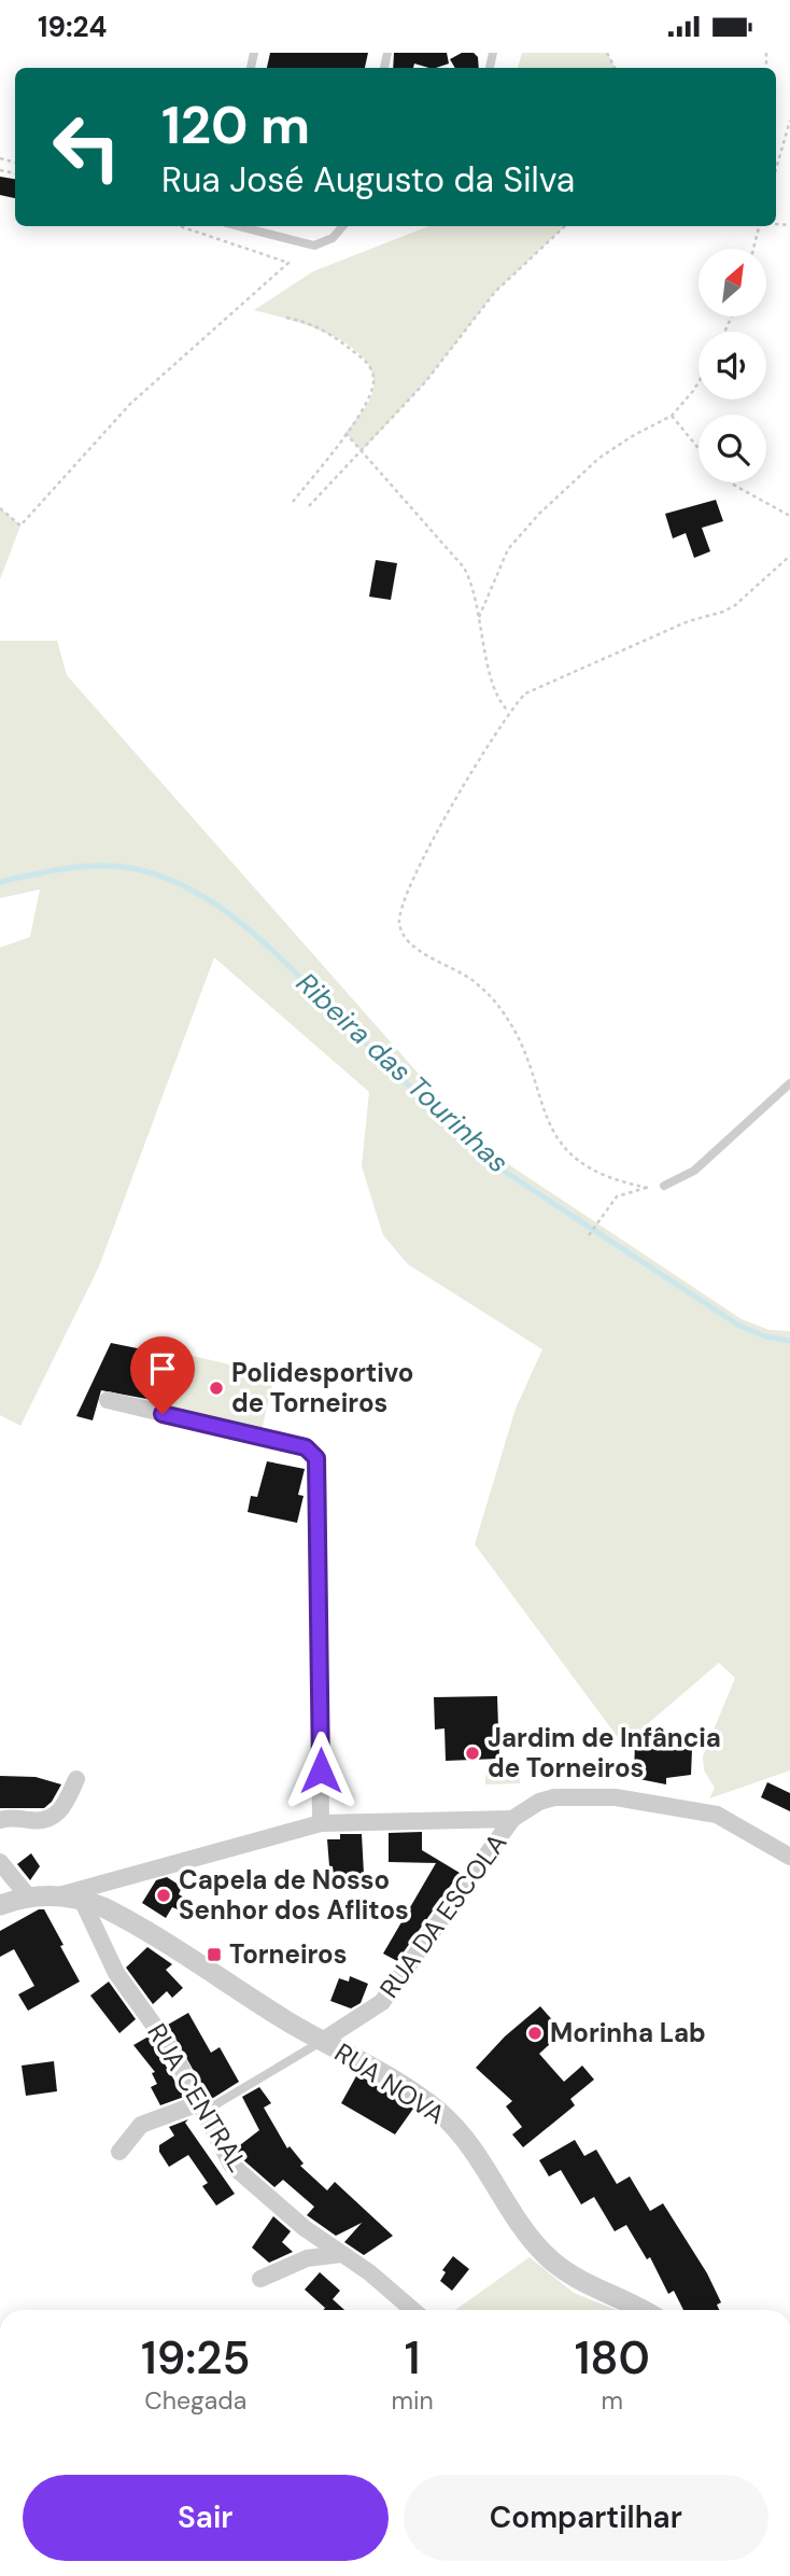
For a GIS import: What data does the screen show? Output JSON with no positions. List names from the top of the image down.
{
  "streets": {
    "street": ["RUA DA ESCOLA", "RUA NOVA", "RUA CENTRAL"]
  },
  "crossings": [
    ["RUA DA ESCOLA", "RUA NOVA"],
    ["RUA NOVA", "RUA CENTRAL"]
  ],
  "water": ["Ribeira das Tourinhas"],
  "places": {
    "other": [
      "Polidesportivo de Torneiros",
      "Jardim de Infância de Torneiros",
      "Capela de Nosso Senhor dos Aflitos",
      "Morinha Lab"
    ],
    "transit": ["Torneiros"]
  },
  "north": "top right",
  "page": {
    "status": "19:24",
    "turn": ["120 m", "Rua José Augusto da Silva"],
    "eta": [
      "19:25",
      "Chegada",
      "1",
      "min",
      "180",
      "m"
    ],
    "buttons": ["Sair", "Compartilhar"]
  }
}
